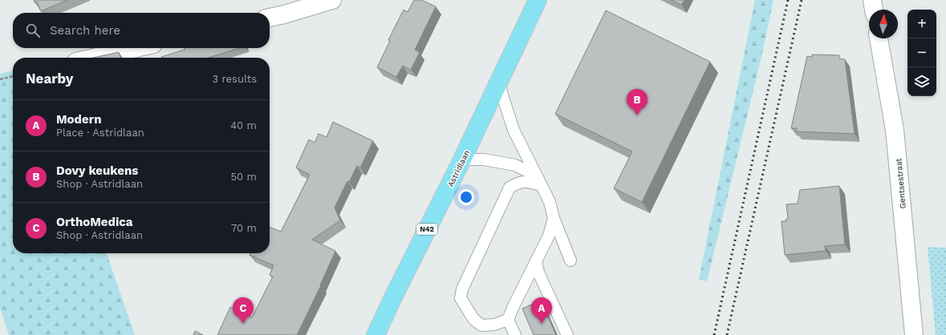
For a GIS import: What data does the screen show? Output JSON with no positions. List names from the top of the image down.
{
  "streets": {
    "main road": ["Astridlaan", "N42"],
    "street": ["Gentsestraat"]
  },
  "north": "top",
  "page": {
    "map_buttons": ["+", "−"],
    "search": "Search here",
    "heading": ["Nearby", "3 results"],
    "pins": ["B", "A", "C"],
    "list": [
      {
        "mark": "A",
        "name": "Modern",
        "note": "Place · Astridlaan",
        "value": "40 m"
      },
      {
        "mark": "B",
        "name": "Dovy keukens",
        "note": "Shop · Astridlaan",
        "value": "50 m"
      },
      {
        "mark": "C",
        "name": "OrthoMedica",
        "note": "Shop · Astridlaan",
        "value": "70 m"
      }
    ]
  }
}
